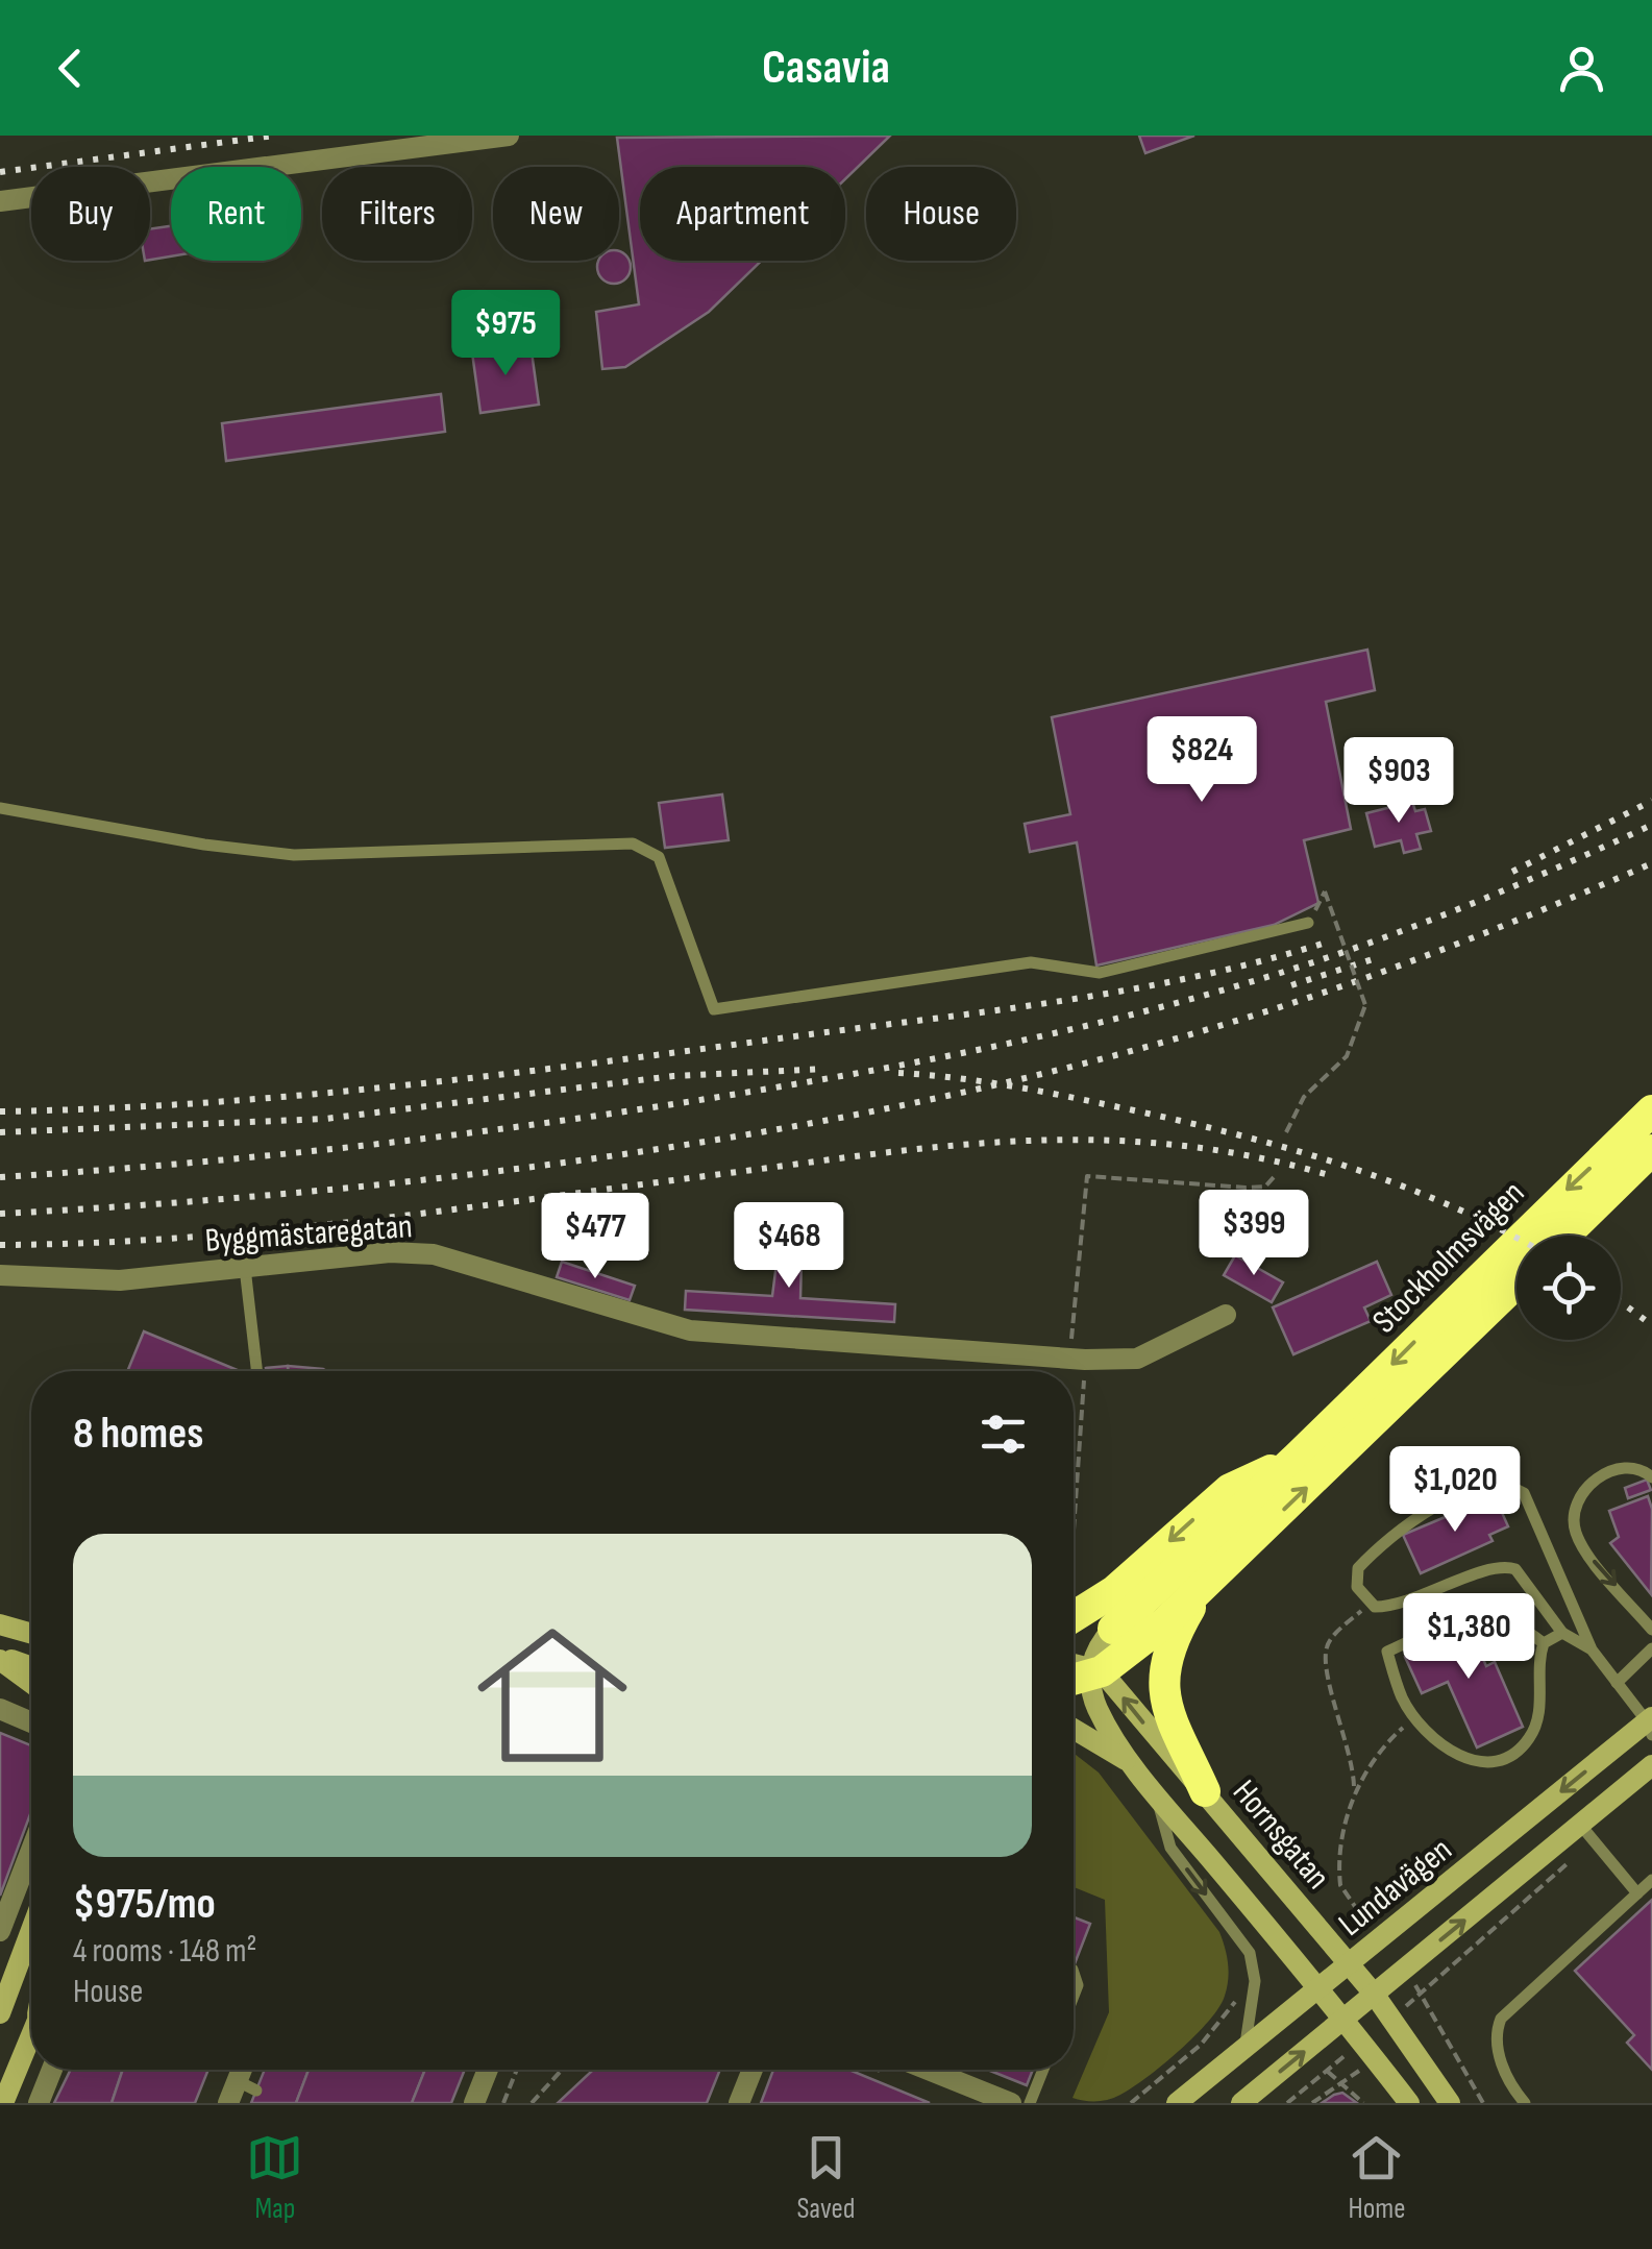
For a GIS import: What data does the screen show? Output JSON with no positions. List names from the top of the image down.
{
  "streets": {
    "highway": ["Stockholmsvägen"],
    "main road": ["Hornsgatan", "Lundavägen"],
    "street": ["Byggmästaregatan"]
  },
  "crossings": [
    ["Hornsgatan", "Lundavägen"]
  ],
  "page": {
    "header": "Casavia",
    "chip": [
      "Buy",
      "Rent",
      "Filters",
      "New",
      "Apartment",
      "House"
    ],
    "price": [
      "$975",
      "$824",
      "$903",
      "$399",
      "$477",
      "$468",
      "$1,020",
      "$1,380"
    ],
    "heading": "8 homes",
    "list": [
      {
        "name": "$975/mo",
        "note": "4 rooms · 148 m² · House"
      }
    ],
    "tabs": ["Map", "Saved", "Home"]
  }
}
